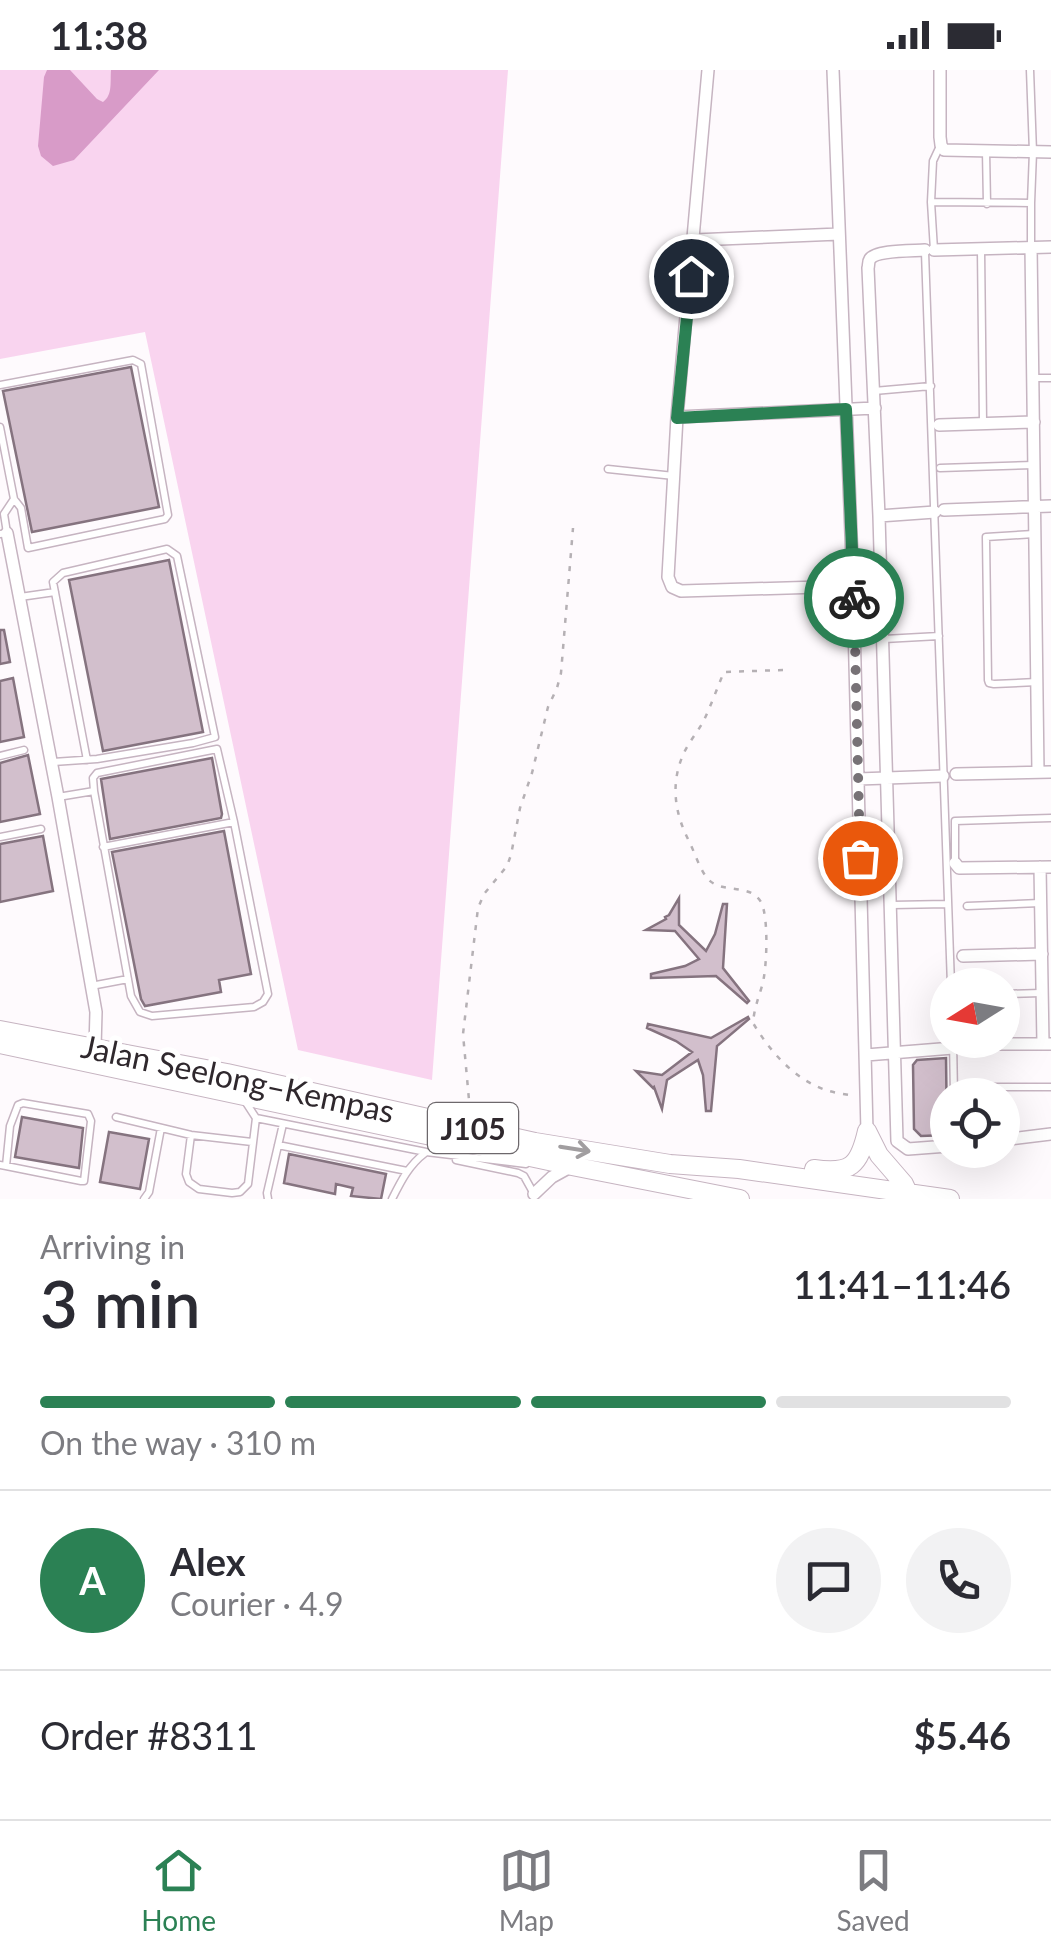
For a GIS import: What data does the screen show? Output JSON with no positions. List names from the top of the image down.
{
  "streets": {
    "main road": ["Jalan Seelong–Kempas", "J105"]
  },
  "north": "left",
  "page": {
    "status": "11:38",
    "heading": ["3 min", "Arriving in", "11:41–11:46"],
    "panel": [
      "Alex",
      "Courier · 4.9",
      "Order #8311",
      "$5.46"
    ],
    "bar": "On the way · 310 m",
    "round": "A",
    "tabs": ["Home", "Map", "Saved"]
  }
}
